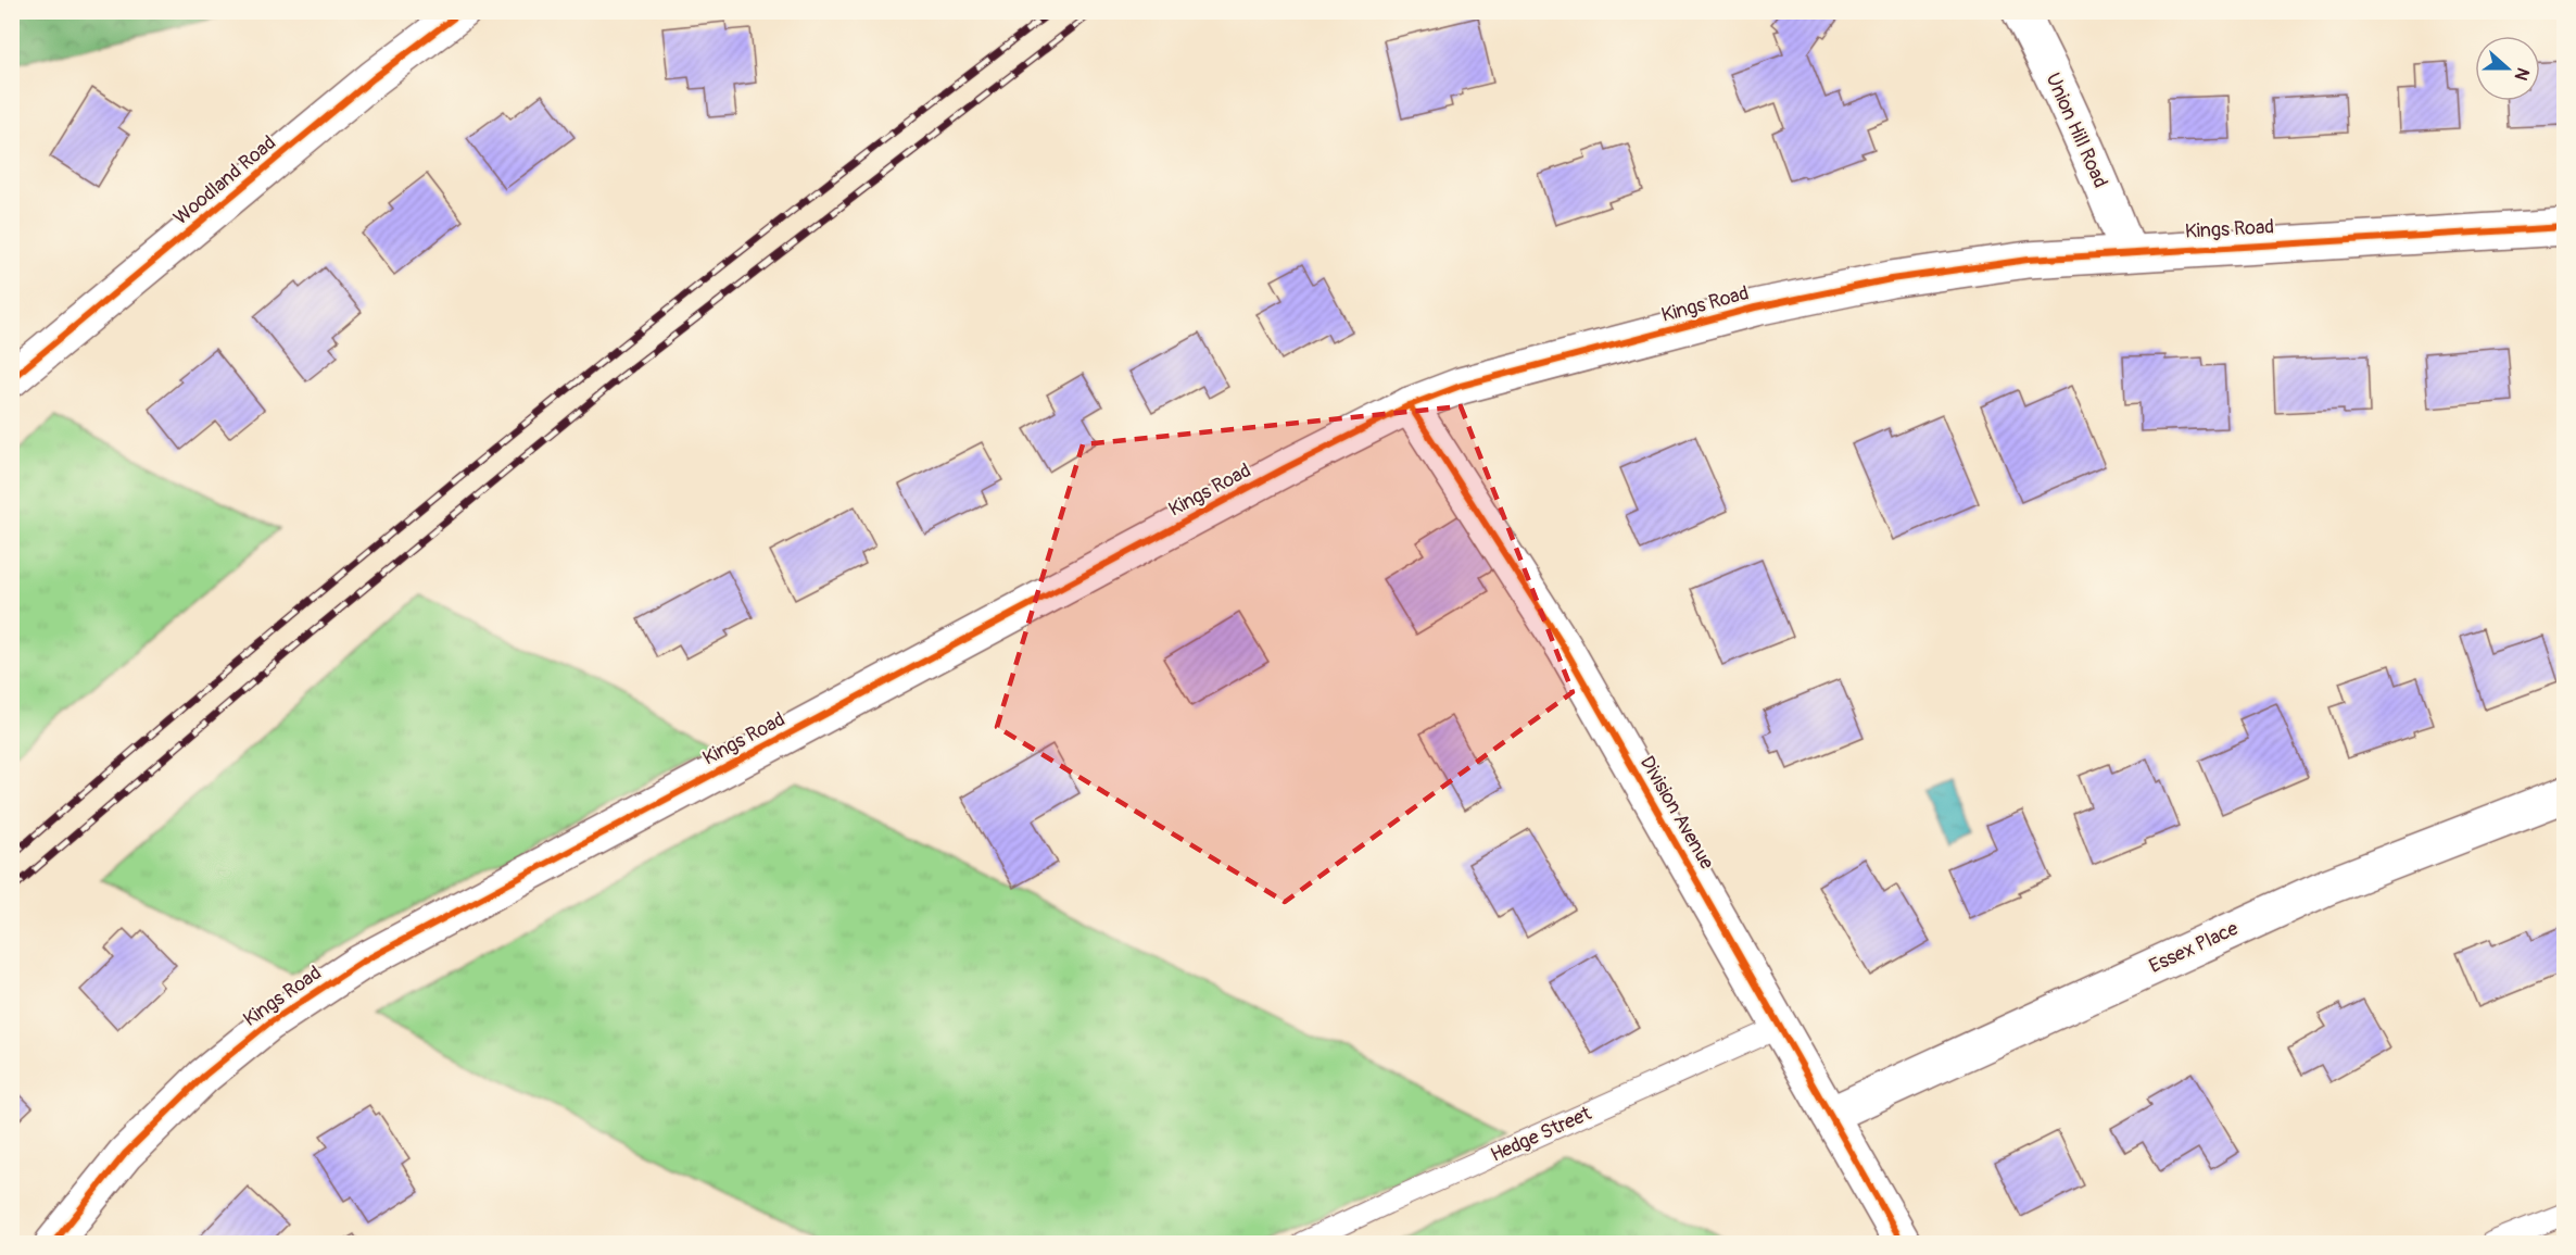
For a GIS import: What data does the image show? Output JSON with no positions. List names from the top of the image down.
{
  "streets": {
    "street": [
      "Union Hill Road",
      "Woodland Road",
      "Kings Road",
      "Division Avenue",
      "Essex Place"
    ],
    "lane": ["Hedge Street"]
  },
  "crossings": [
    ["Union Hill Road", "Kings Road"],
    ["Kings Road", "Division Avenue"],
    ["Division Avenue", "Essex Place"],
    ["Division Avenue", "Hedge Street"]
  ],
  "north": "right"
}
